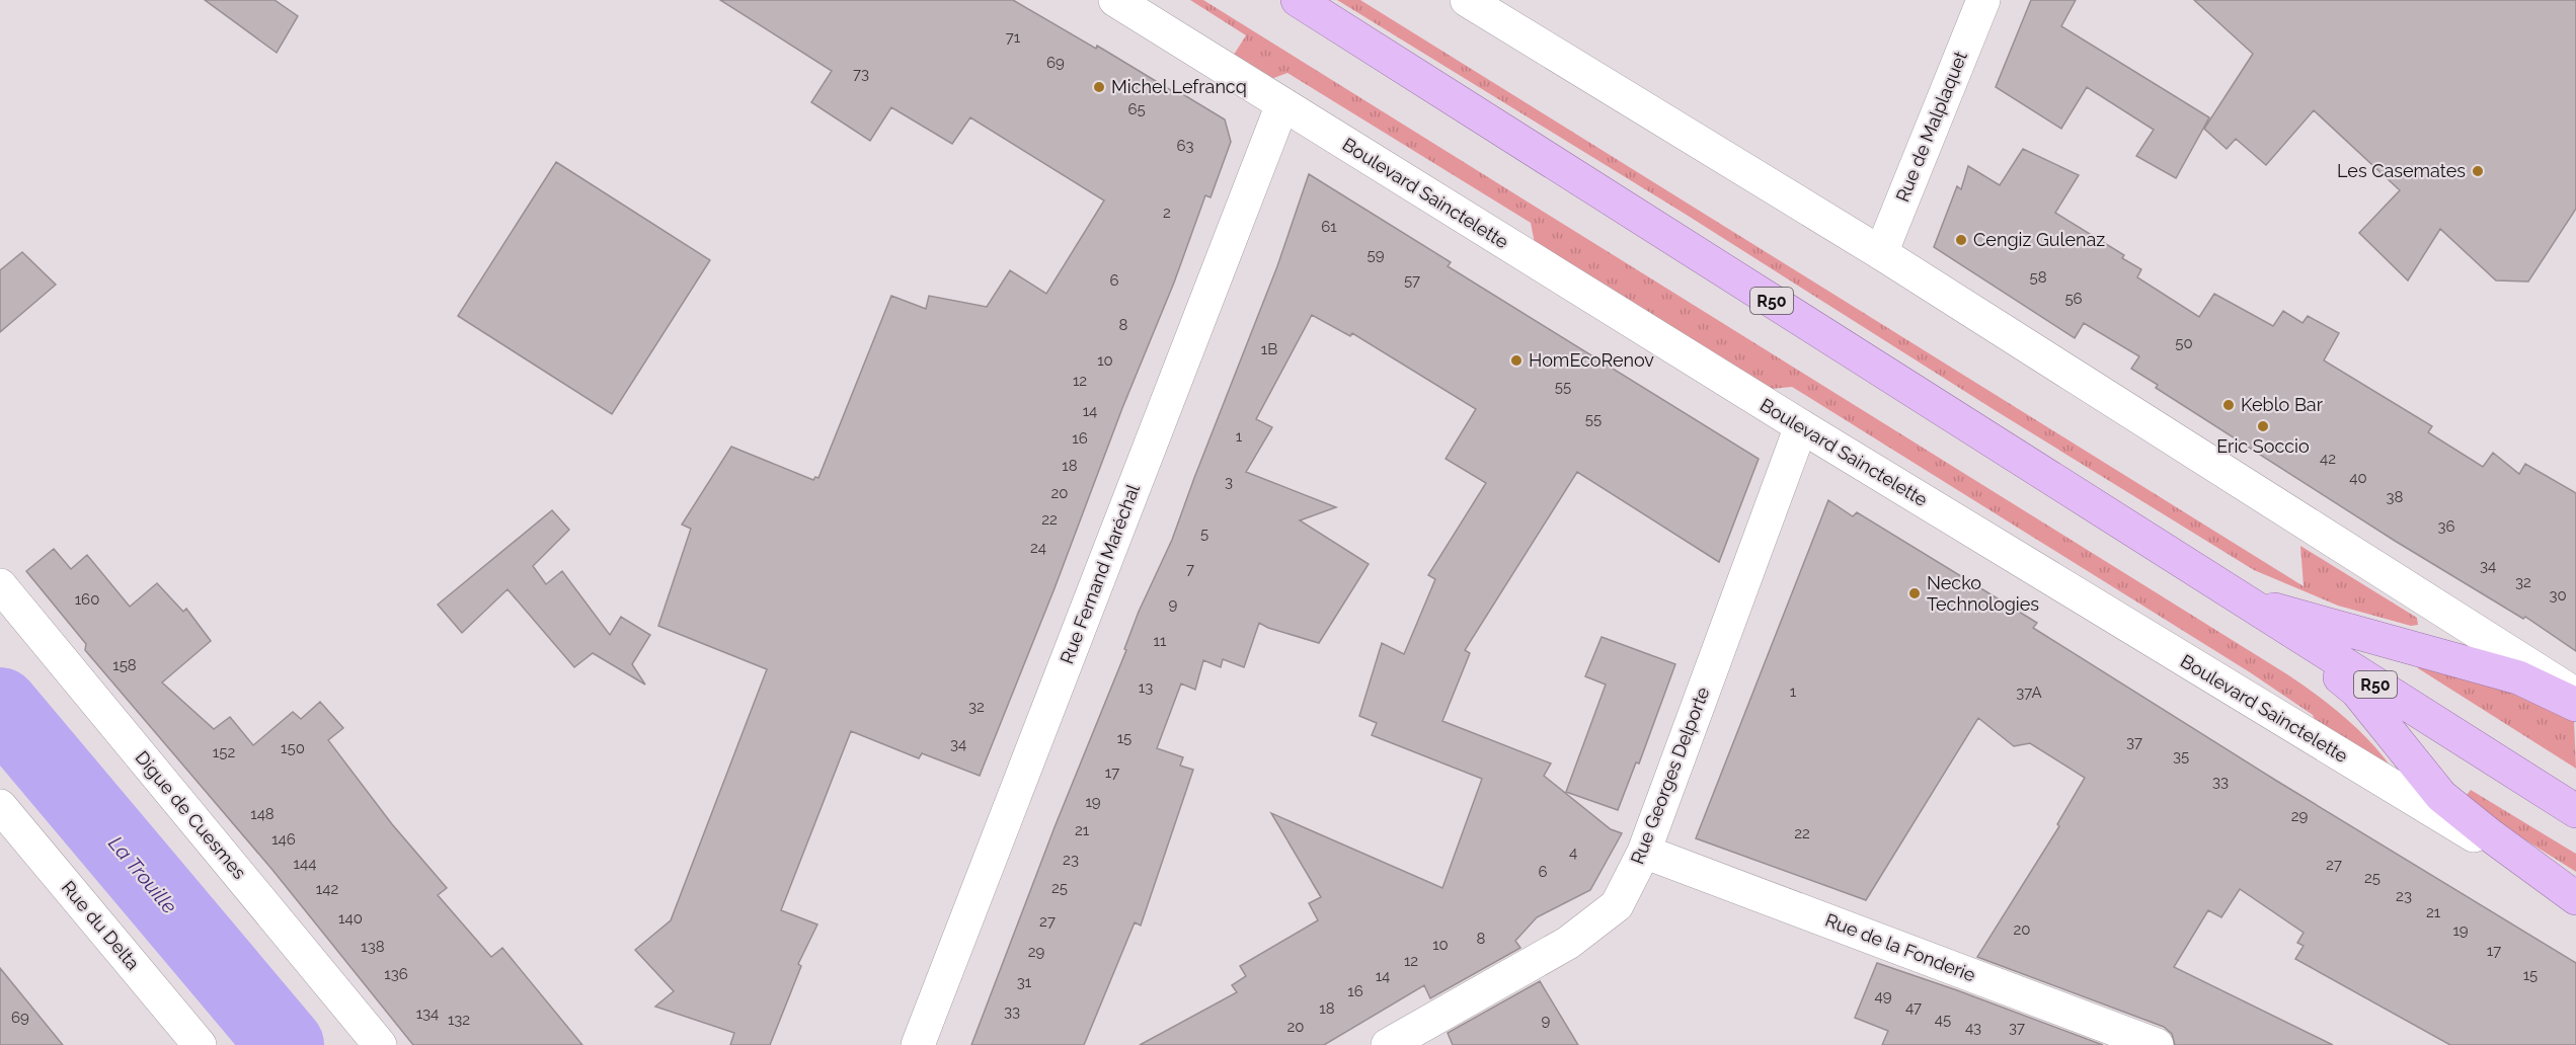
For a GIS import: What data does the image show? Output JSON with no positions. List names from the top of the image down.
{
  "streets": {
    "highway": ["R50"],
    "street": [
      "Rue de Malplaquet",
      "Boulevard Sainctelette",
      "Rue Fernand Maréchal",
      "Rue Georges Delporte",
      "Digue de Cuesmes",
      "Rue du Delta",
      "Rue de la Fonderie"
    ]
  },
  "crossings": [
    ["Boulevard Sainctelette", "Rue Fernand Maréchal"],
    ["Boulevard Sainctelette", "Rue Georges Delporte"],
    ["Rue Georges Delporte", "Rue de la Fonderie"]
  ],
  "water": ["La Trouille"],
  "places": [
    "Michel Lefrancq",
    "Les Casemates",
    "Cengiz Gulenaz",
    "HomEcoRenov",
    "Keblo Bar",
    "Eric Soccio",
    "Necko Technologies"
  ],
  "house_numbers": [
    "71",
    "69",
    "73",
    "65",
    "63",
    "2",
    "61",
    "59",
    "58",
    "6",
    "57",
    "56",
    "8",
    "50",
    "1B",
    "10",
    "12",
    "55",
    "14",
    "55",
    "1",
    "16",
    "42",
    "18",
    "40",
    "3",
    "20",
    "38",
    "22",
    "36",
    "5",
    "24",
    "34",
    "7",
    "32",
    "30",
    "160",
    "9",
    "11",
    "158",
    "13",
    "1",
    "37A",
    "32",
    "15",
    "37",
    "34",
    "150",
    "152",
    "35",
    "17",
    "33",
    "19",
    "148",
    "29",
    "21",
    "22",
    "146",
    "4",
    "23",
    "144",
    "27",
    "6",
    "25",
    "25",
    "142",
    "23",
    "21",
    "140",
    "27",
    "20",
    "19",
    "8",
    "10",
    "138",
    "17",
    "29",
    "12",
    "136",
    "15",
    "14",
    "31",
    "16",
    "49",
    "47",
    "18",
    "33",
    "134",
    "69",
    "132",
    "45",
    "9",
    "20",
    "43",
    "37"
  ]
}
